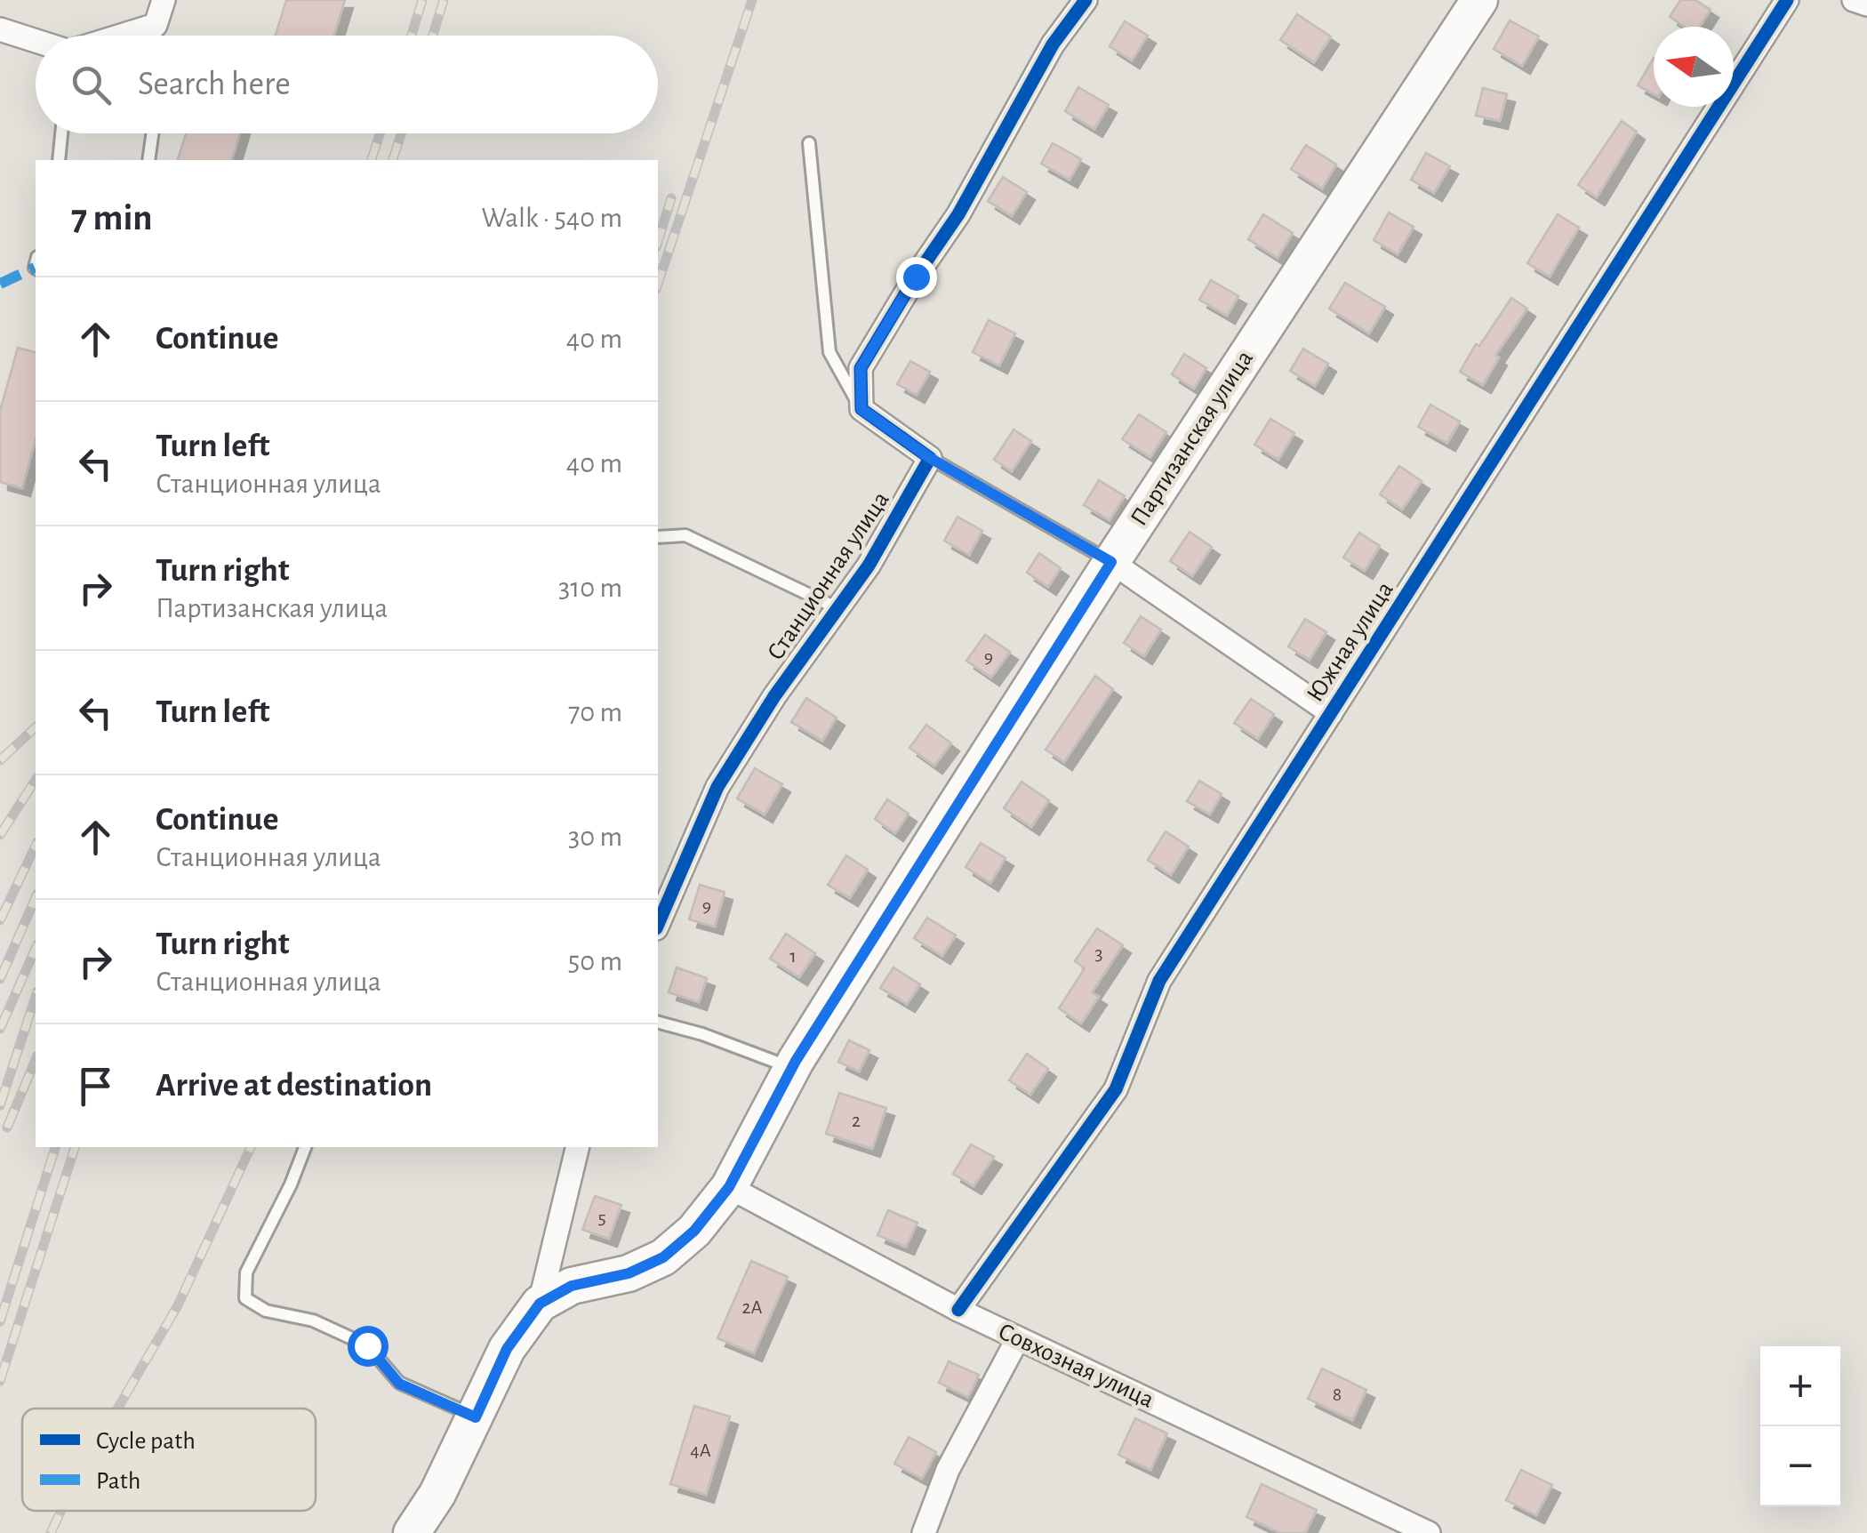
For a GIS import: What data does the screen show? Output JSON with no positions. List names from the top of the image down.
{
  "streets": {
    "main road": ["Партизанская улица"],
    "street": ["Станционная улица", "Южная улица", "Совхозная улица"]
  },
  "crossings": [
    ["Партизанская улица", "Совхозная улица"],
    ["Южная улица", "Совхозная улица"]
  ],
  "house_numbers": [
    "9",
    "9",
    "3",
    "1",
    "2",
    "5",
    "2А",
    "8",
    "4А"
  ],
  "legend": ["Cycle path", "Path"],
  "north": "left",
  "page": {
    "search": "Search here",
    "heading": ["7 min", "Walk · 540 m"],
    "list": [
      ["Continue", "40 m"],
      ["Turn left", "Станционная улица", "40 m"],
      ["Turn right", "Партизанская улица", "310 m"],
      ["Turn left", "70 m"],
      ["Continue", "Станционная улица", "30 m"],
      ["Turn right", "Станционная улица", "50 m"],
      "Arrive at destination"
    ],
    "map_buttons": ["+", "−"]
  }
}
